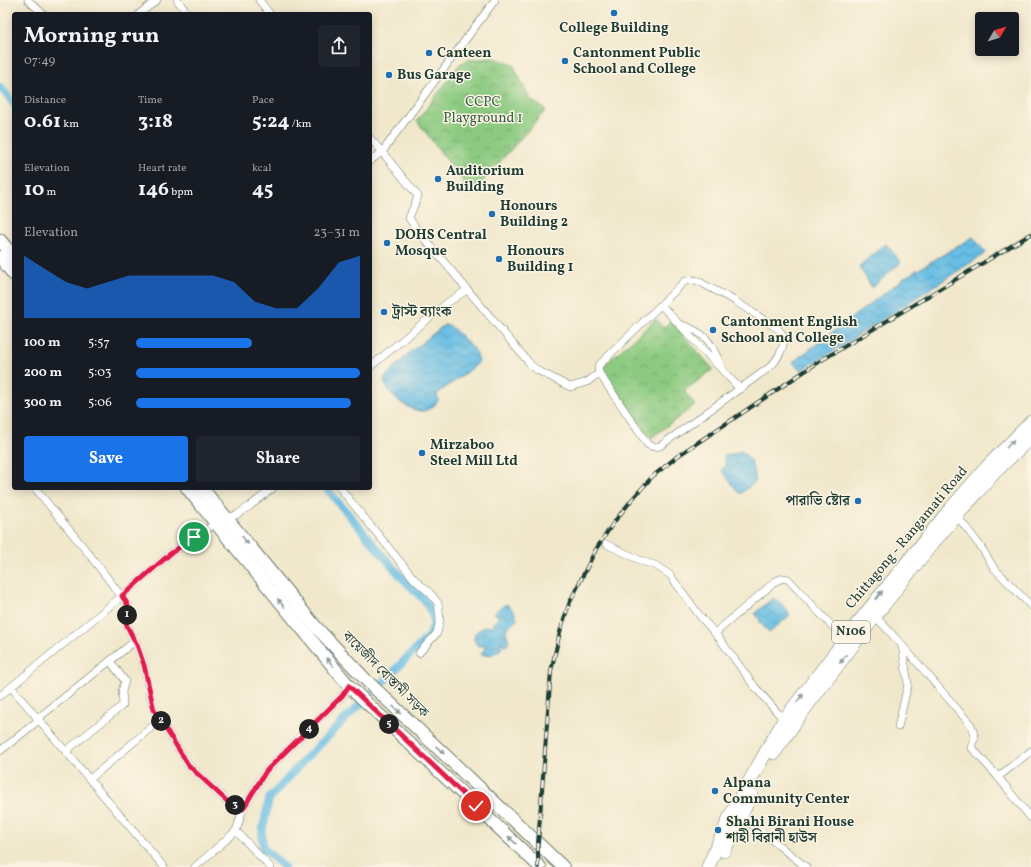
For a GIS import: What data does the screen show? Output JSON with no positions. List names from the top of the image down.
{
  "streets": {
    "highway": ["Chittagong - Rangamati Road", "N106"],
    "main road": ["বায়েজীদ বোস্তামী সড়ক"]
  },
  "parks": ["CCPC Playground 1"],
  "places": [
    "College Building",
    "Canteen",
    "Cantonment Public School and College",
    "Bus Garage",
    "Auditorium Building",
    "Honours Building 2",
    "DOHS Central Mosque",
    "Honours Building 1",
    "ট্রাস্ট ব্যাংক",
    "Cantonment English School and College",
    "Mirzaboo Steel Mill Ltd",
    "পারাভি ষ্টোর",
    "Alpana Community Center",
    "Shahi Birani House শাহী বিরানী হাউস"
  ],
  "north": "top right",
  "page": {
    "heading": ["Morning run", "07:49"],
    "stats": [
      ["Distance", "0.61 km"],
      ["Time", "3:18"],
      ["Pace", "5:24 /km"],
      ["Elevation", "10 m"],
      ["Heart rate", "146 bpm"],
      ["kcal", "45"]
    ],
    "chart": ["Elevation", "23–31 m"],
    "list": [
      {
        "name": "100 m",
        "note": "5:57"
      },
      {
        "name": "200 m",
        "note": "5:03"
      },
      {
        "name": "300 m",
        "note": "5:06"
      }
    ],
    "buttons": ["Save", "Share"],
    "pins": [
      "1",
      "2",
      "5",
      "4",
      "3"
    ]
  }
}
